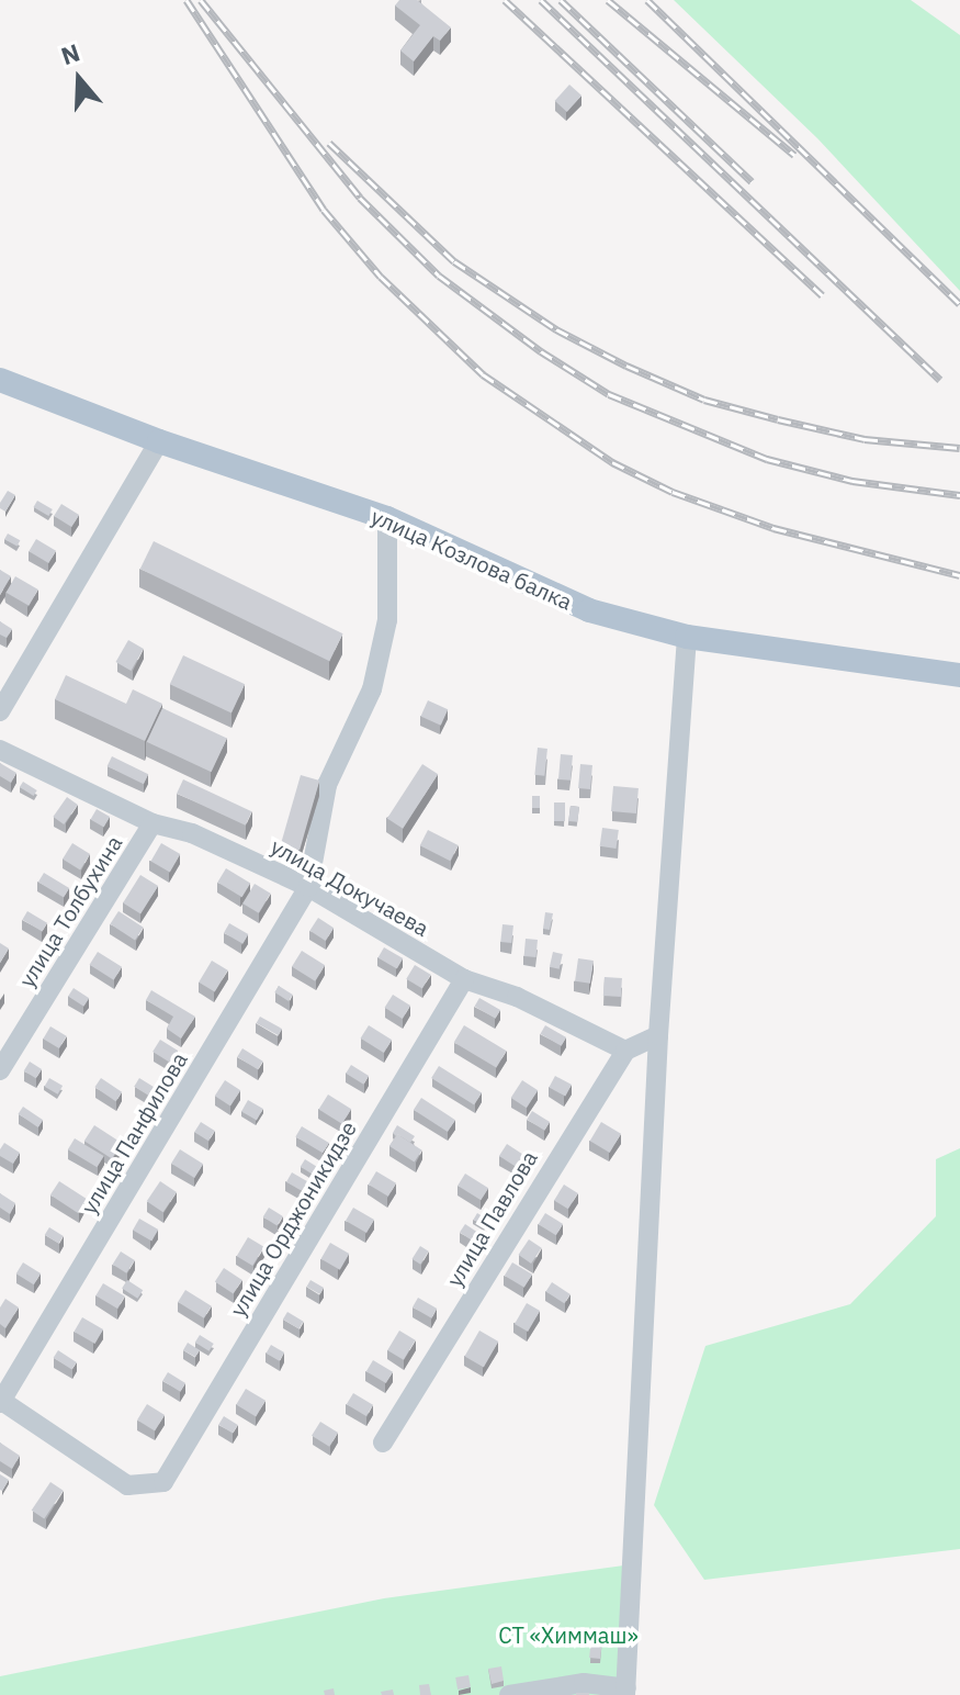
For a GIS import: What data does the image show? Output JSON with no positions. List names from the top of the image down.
{
  "streets": {
    "main road": ["улица Козлова балка"],
    "street": [
      "улица Докучаева",
      "улица Толбухина",
      "улица Панфилова",
      "улица Орджоникидзе",
      "улица Павлова"
    ]
  },
  "crossings": [
    ["улица Докучаева", "улица Толбухина"],
    ["улица Докучаева", "улица Панфилова"],
    ["улица Докучаева", "улица Орджоникидзе"],
    ["улица Докучаева", "улица Павлова"],
    ["улица Панфилова", "улица Орджоникидзе"]
  ],
  "parks": ["СТ «Химмаш»"],
  "north": "top"
}
